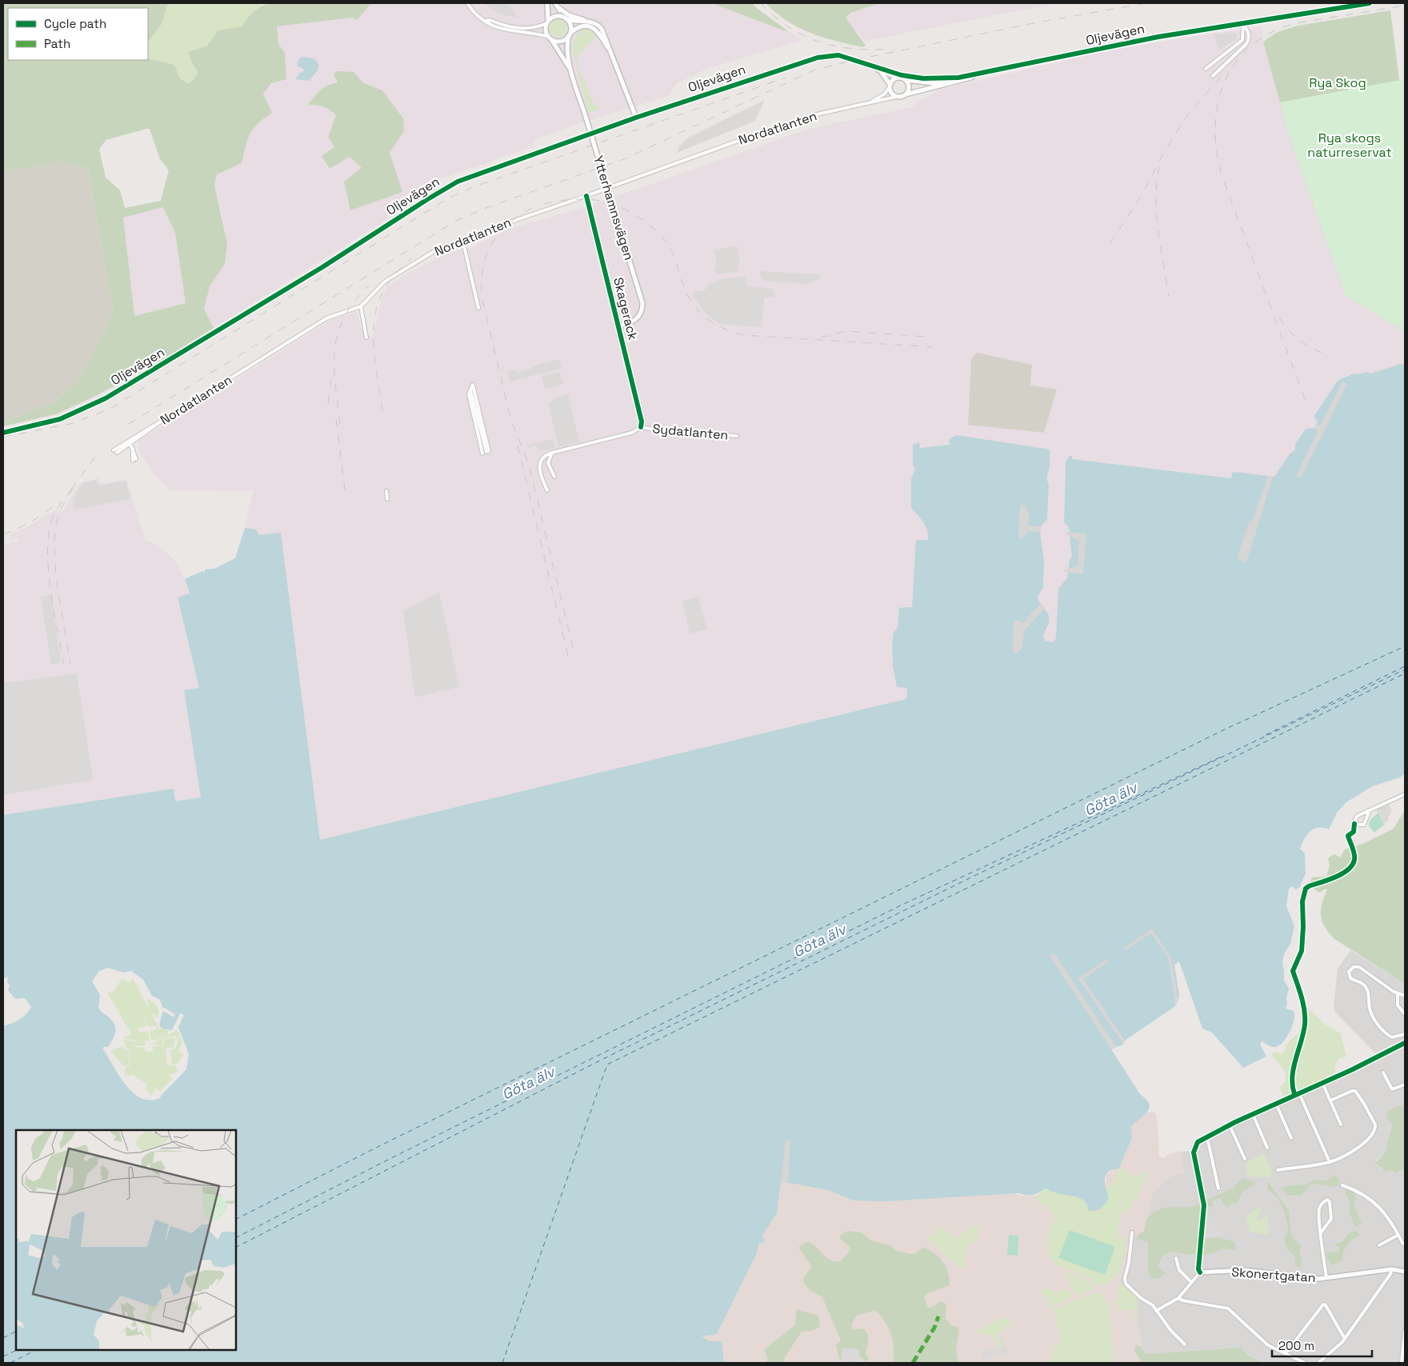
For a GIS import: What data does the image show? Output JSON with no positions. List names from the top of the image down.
{
  "streets": {
    "street": [
      "Oljevägen",
      "Nordatlanten",
      "Ytterhamnsvägen",
      "Skagerack",
      "Sydatlanten",
      "Skonertgatan"
    ]
  },
  "crossings": [
    ["Oljevägen", "Nordatlanten"],
    ["Nordatlanten", "Skagerack"],
    ["Ytterhamnsvägen", "Skagerack"],
    ["Skagerack", "Sydatlanten"]
  ],
  "water": ["Göta älv"],
  "parks": ["Rya Skog", "Rya skogs naturreservat"],
  "legend": ["Cycle path", "Path"],
  "scale_bar": "200 m"
}
